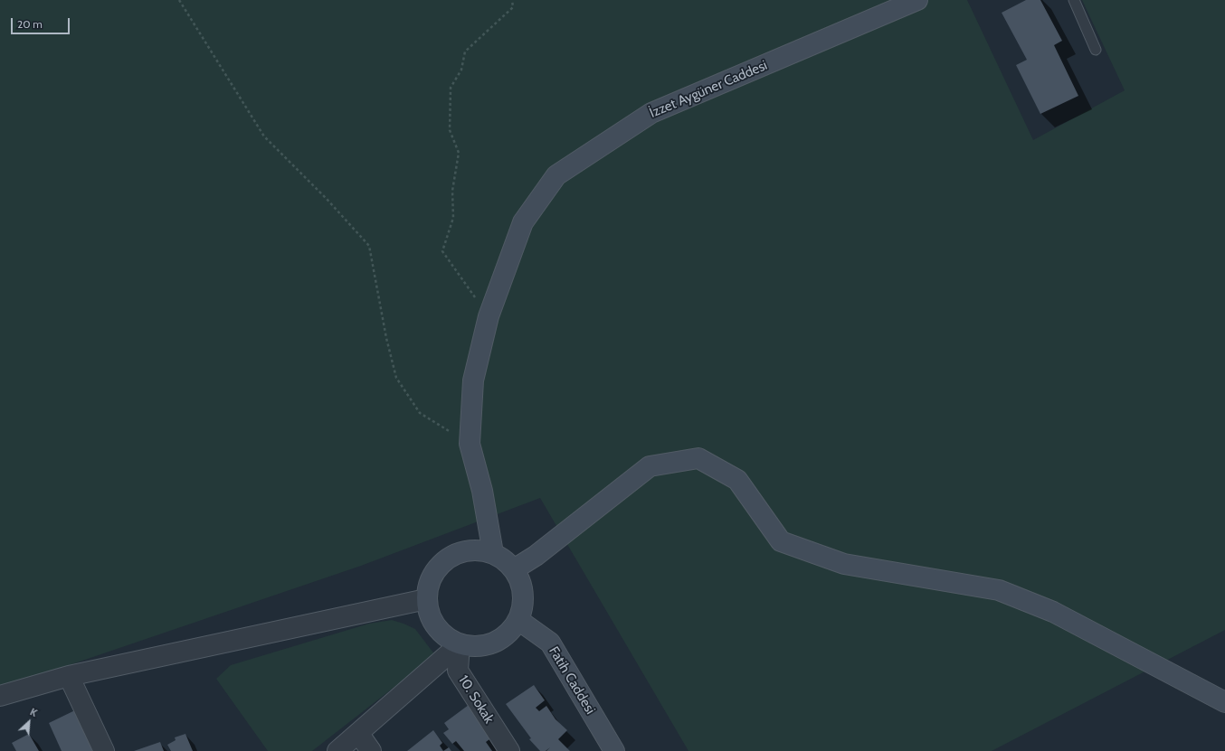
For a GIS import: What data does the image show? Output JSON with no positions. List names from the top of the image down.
{
  "streets": {
    "street": ["İzzet Aygüner Caddesi", "Fatih Caddesi", "10. Sokak"]
  },
  "crossings": [
    ["İzzet Aygüner Caddesi", "Fatih Caddesi"],
    ["İzzet Aygüner Caddesi", "10. Sokak"],
    ["Fatih Caddesi", "10. Sokak"]
  ],
  "scale_bar": "20 m",
  "north": "top right"
}
